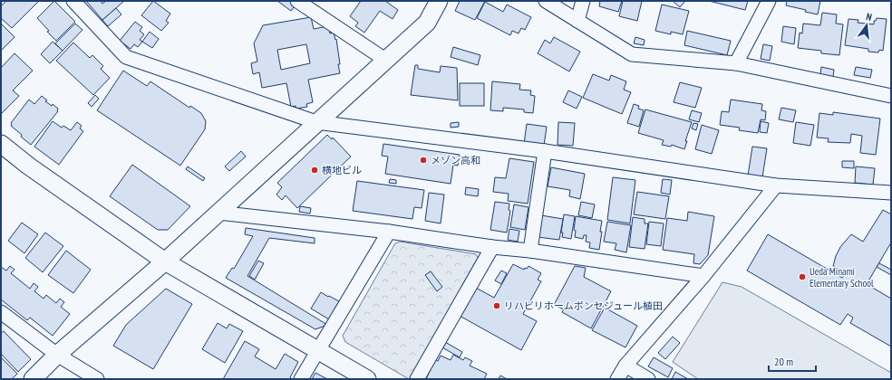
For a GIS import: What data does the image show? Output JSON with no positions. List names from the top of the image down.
{
  "places": [
    "メゾン高和",
    "横地ビル",
    "Ueda Minami Elementary School",
    "リハビリホームボンセジュール植田"
  ],
  "scale_bar": "20 m",
  "north": "top"
}
